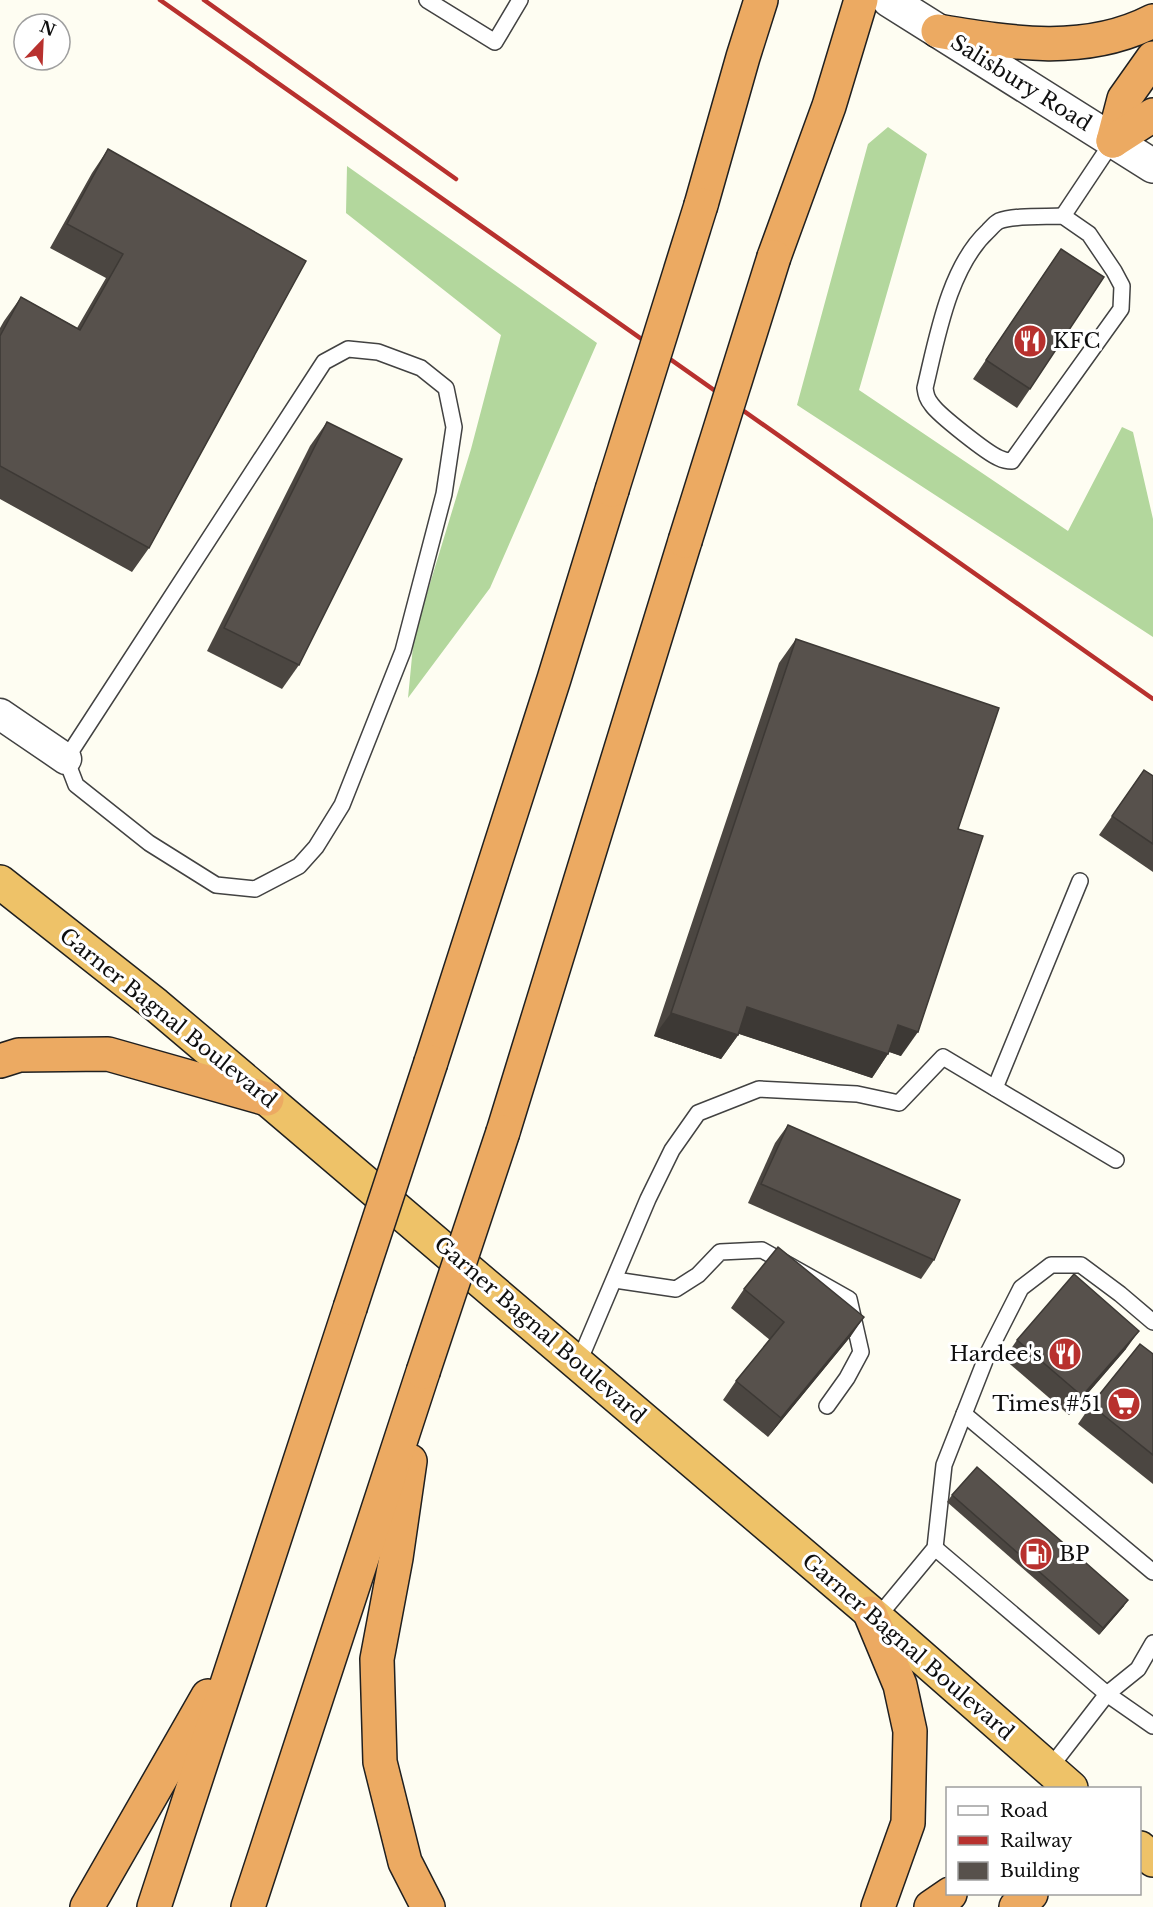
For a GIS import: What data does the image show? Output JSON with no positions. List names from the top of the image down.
{
  "streets": {
    "highway": ["Garner Bagnal Boulevard"],
    "street": ["Salisbury Road"]
  },
  "places": {
    "restaurant": ["KFC", "Hardee's"],
    "supermarket": ["Times #51"],
    "fuel station": ["BP"]
  },
  "legend": ["Road", "Railway", "Building"],
  "north": "top right"
}
